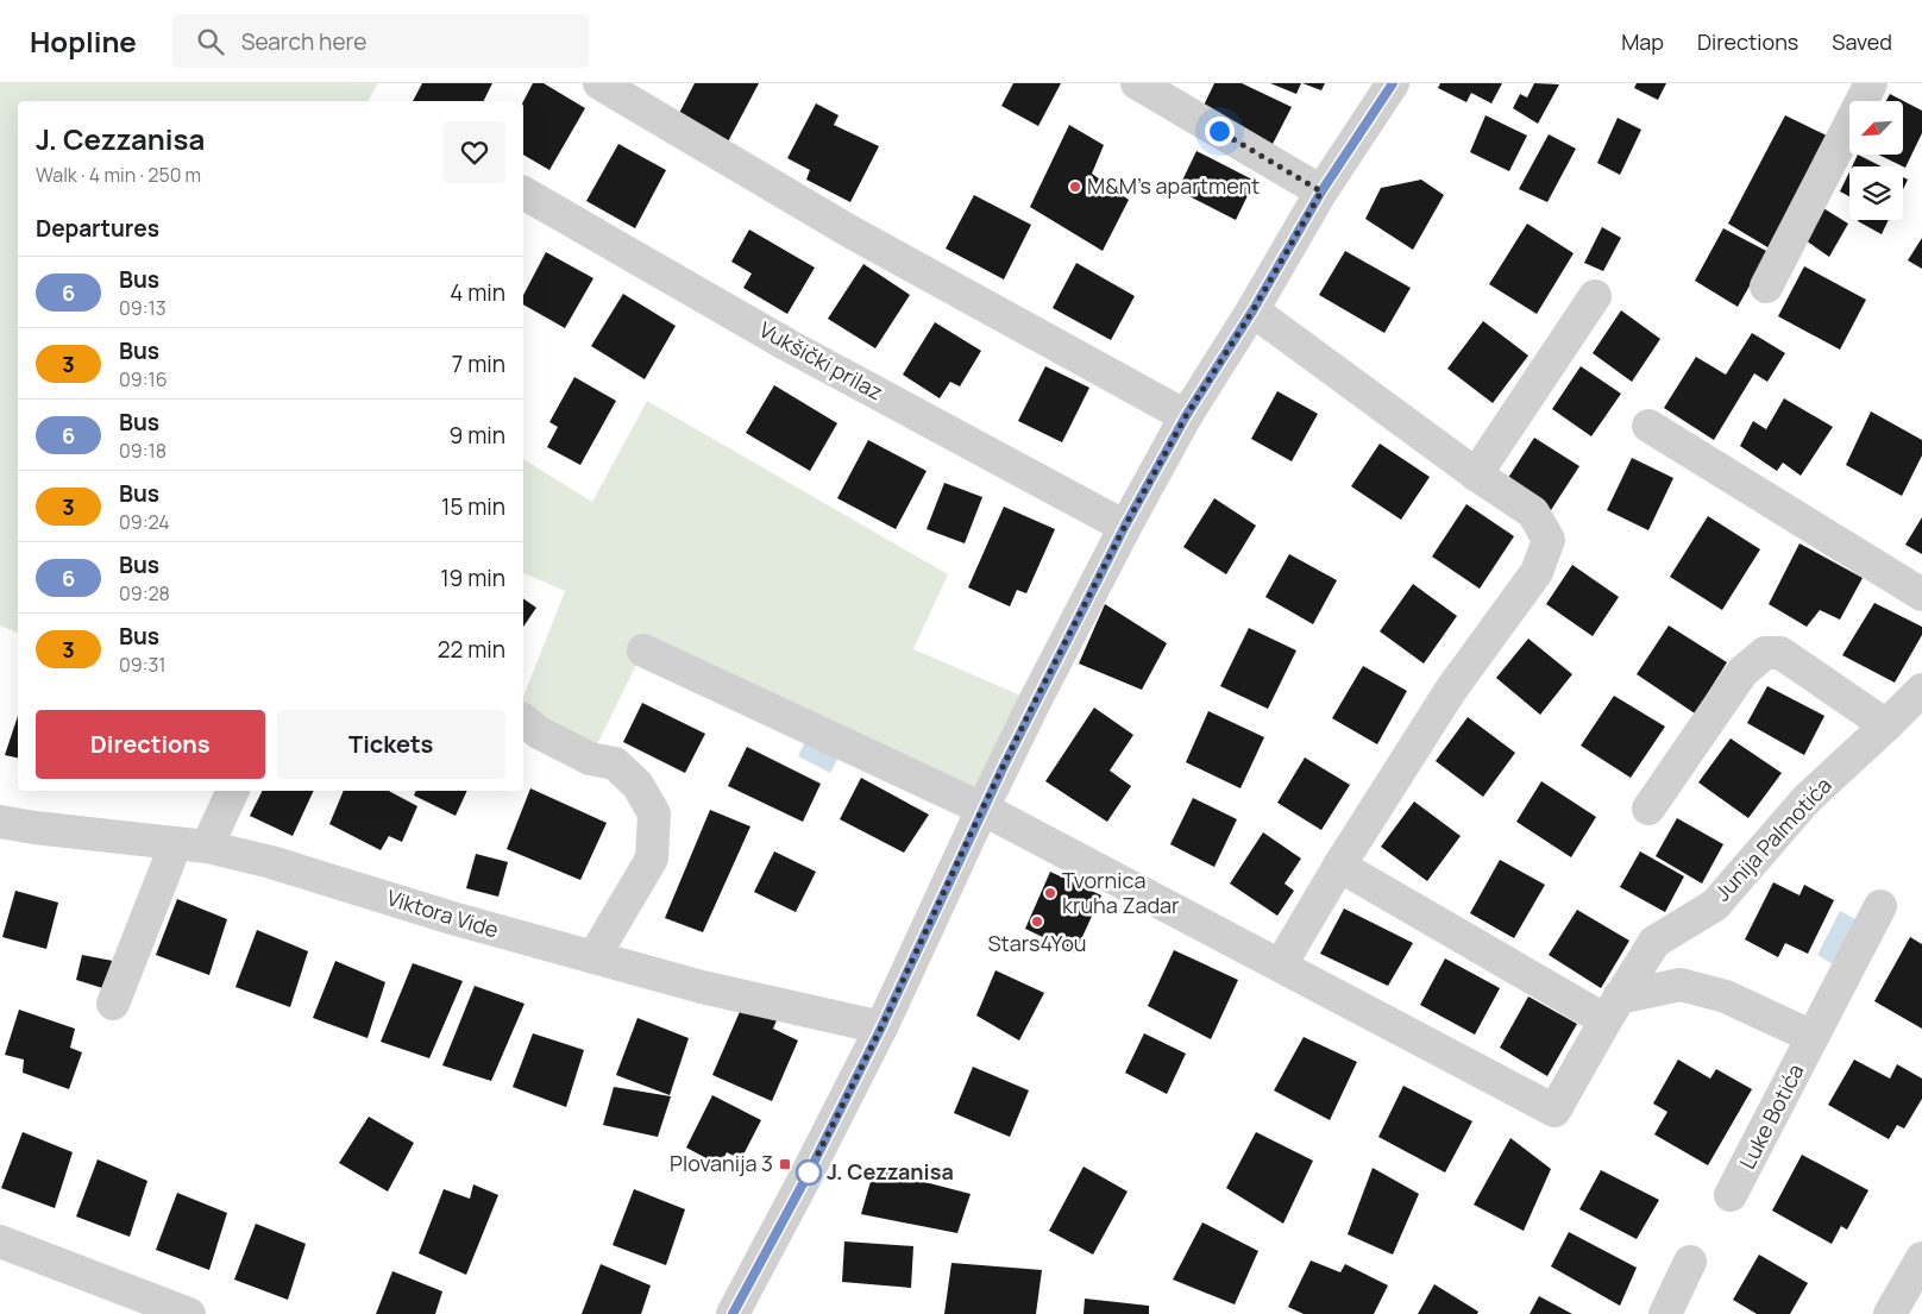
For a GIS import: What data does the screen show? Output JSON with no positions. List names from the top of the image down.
{
  "streets": {
    "street": [
      "Vukšički prilaz",
      "Junija Palmotića",
      "Viktora Vide",
      "Luke Botića"
    ]
  },
  "places": {
    "other": [
      "M&M's apartment",
      "Tvornica kruha Zadar",
      "Stars4You",
      "J. Cezzanisa"
    ],
    "transit": ["Plovanija 3"]
  },
  "lines": ["bus line 6"],
  "north": "bottom left",
  "page": {
    "header": "Hopline",
    "search": "Search here",
    "nav": ["Map", "Directions", "Saved"],
    "heading": [
      ["J. Cezzanisa", "Walk · 4 min · 250 m"],
      "Departures"
    ],
    "list": [
      {
        "mark": "6",
        "name": "Bus",
        "note": "09:13",
        "value": "4 min"
      },
      {
        "mark": "3",
        "name": "Bus",
        "note": "09:16",
        "value": "7 min"
      },
      {
        "mark": "6",
        "name": "Bus",
        "note": "09:18",
        "value": "9 min"
      },
      {
        "mark": "3",
        "name": "Bus",
        "note": "09:24",
        "value": "15 min"
      },
      {
        "mark": "6",
        "name": "Bus",
        "note": "09:28",
        "value": "19 min"
      },
      {
        "mark": "3",
        "name": "Bus",
        "note": "09:31",
        "value": "22 min"
      }
    ],
    "buttons": ["Directions", "Tickets"]
  }
}
